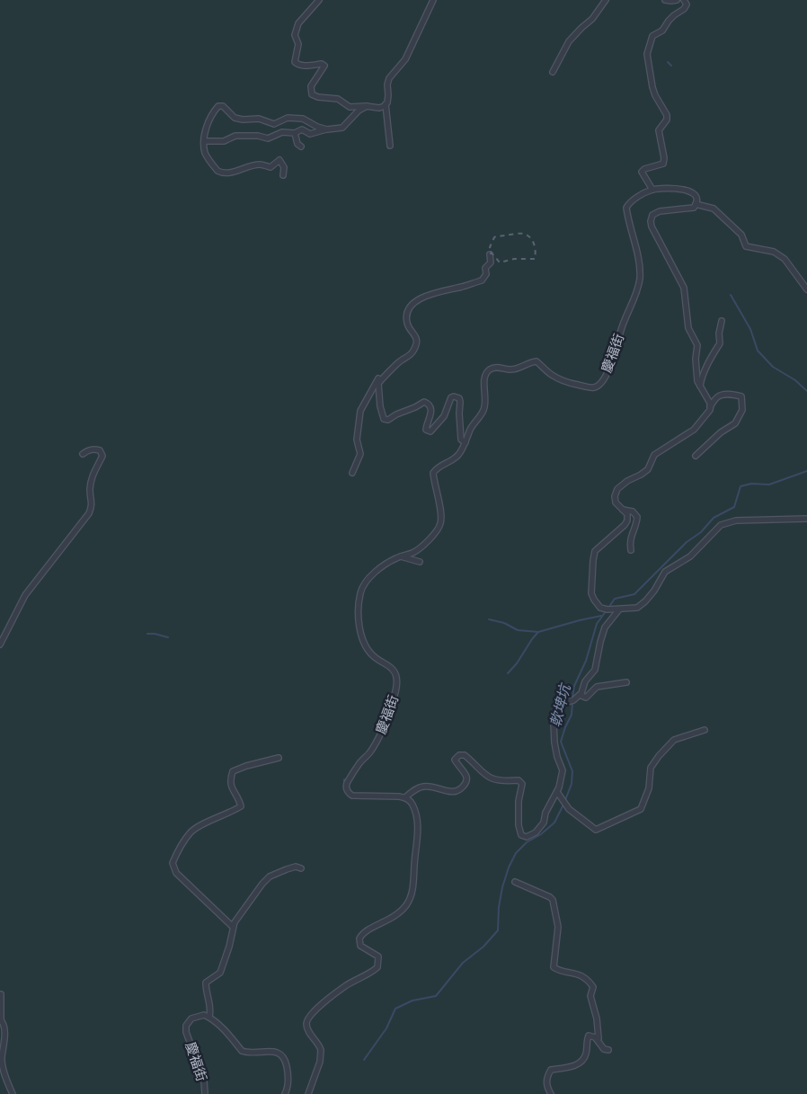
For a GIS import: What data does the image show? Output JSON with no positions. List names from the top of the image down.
{
  "streets": {
    "street": ["慶福街"]
  },
  "water": ["軟埤坑"]
}
